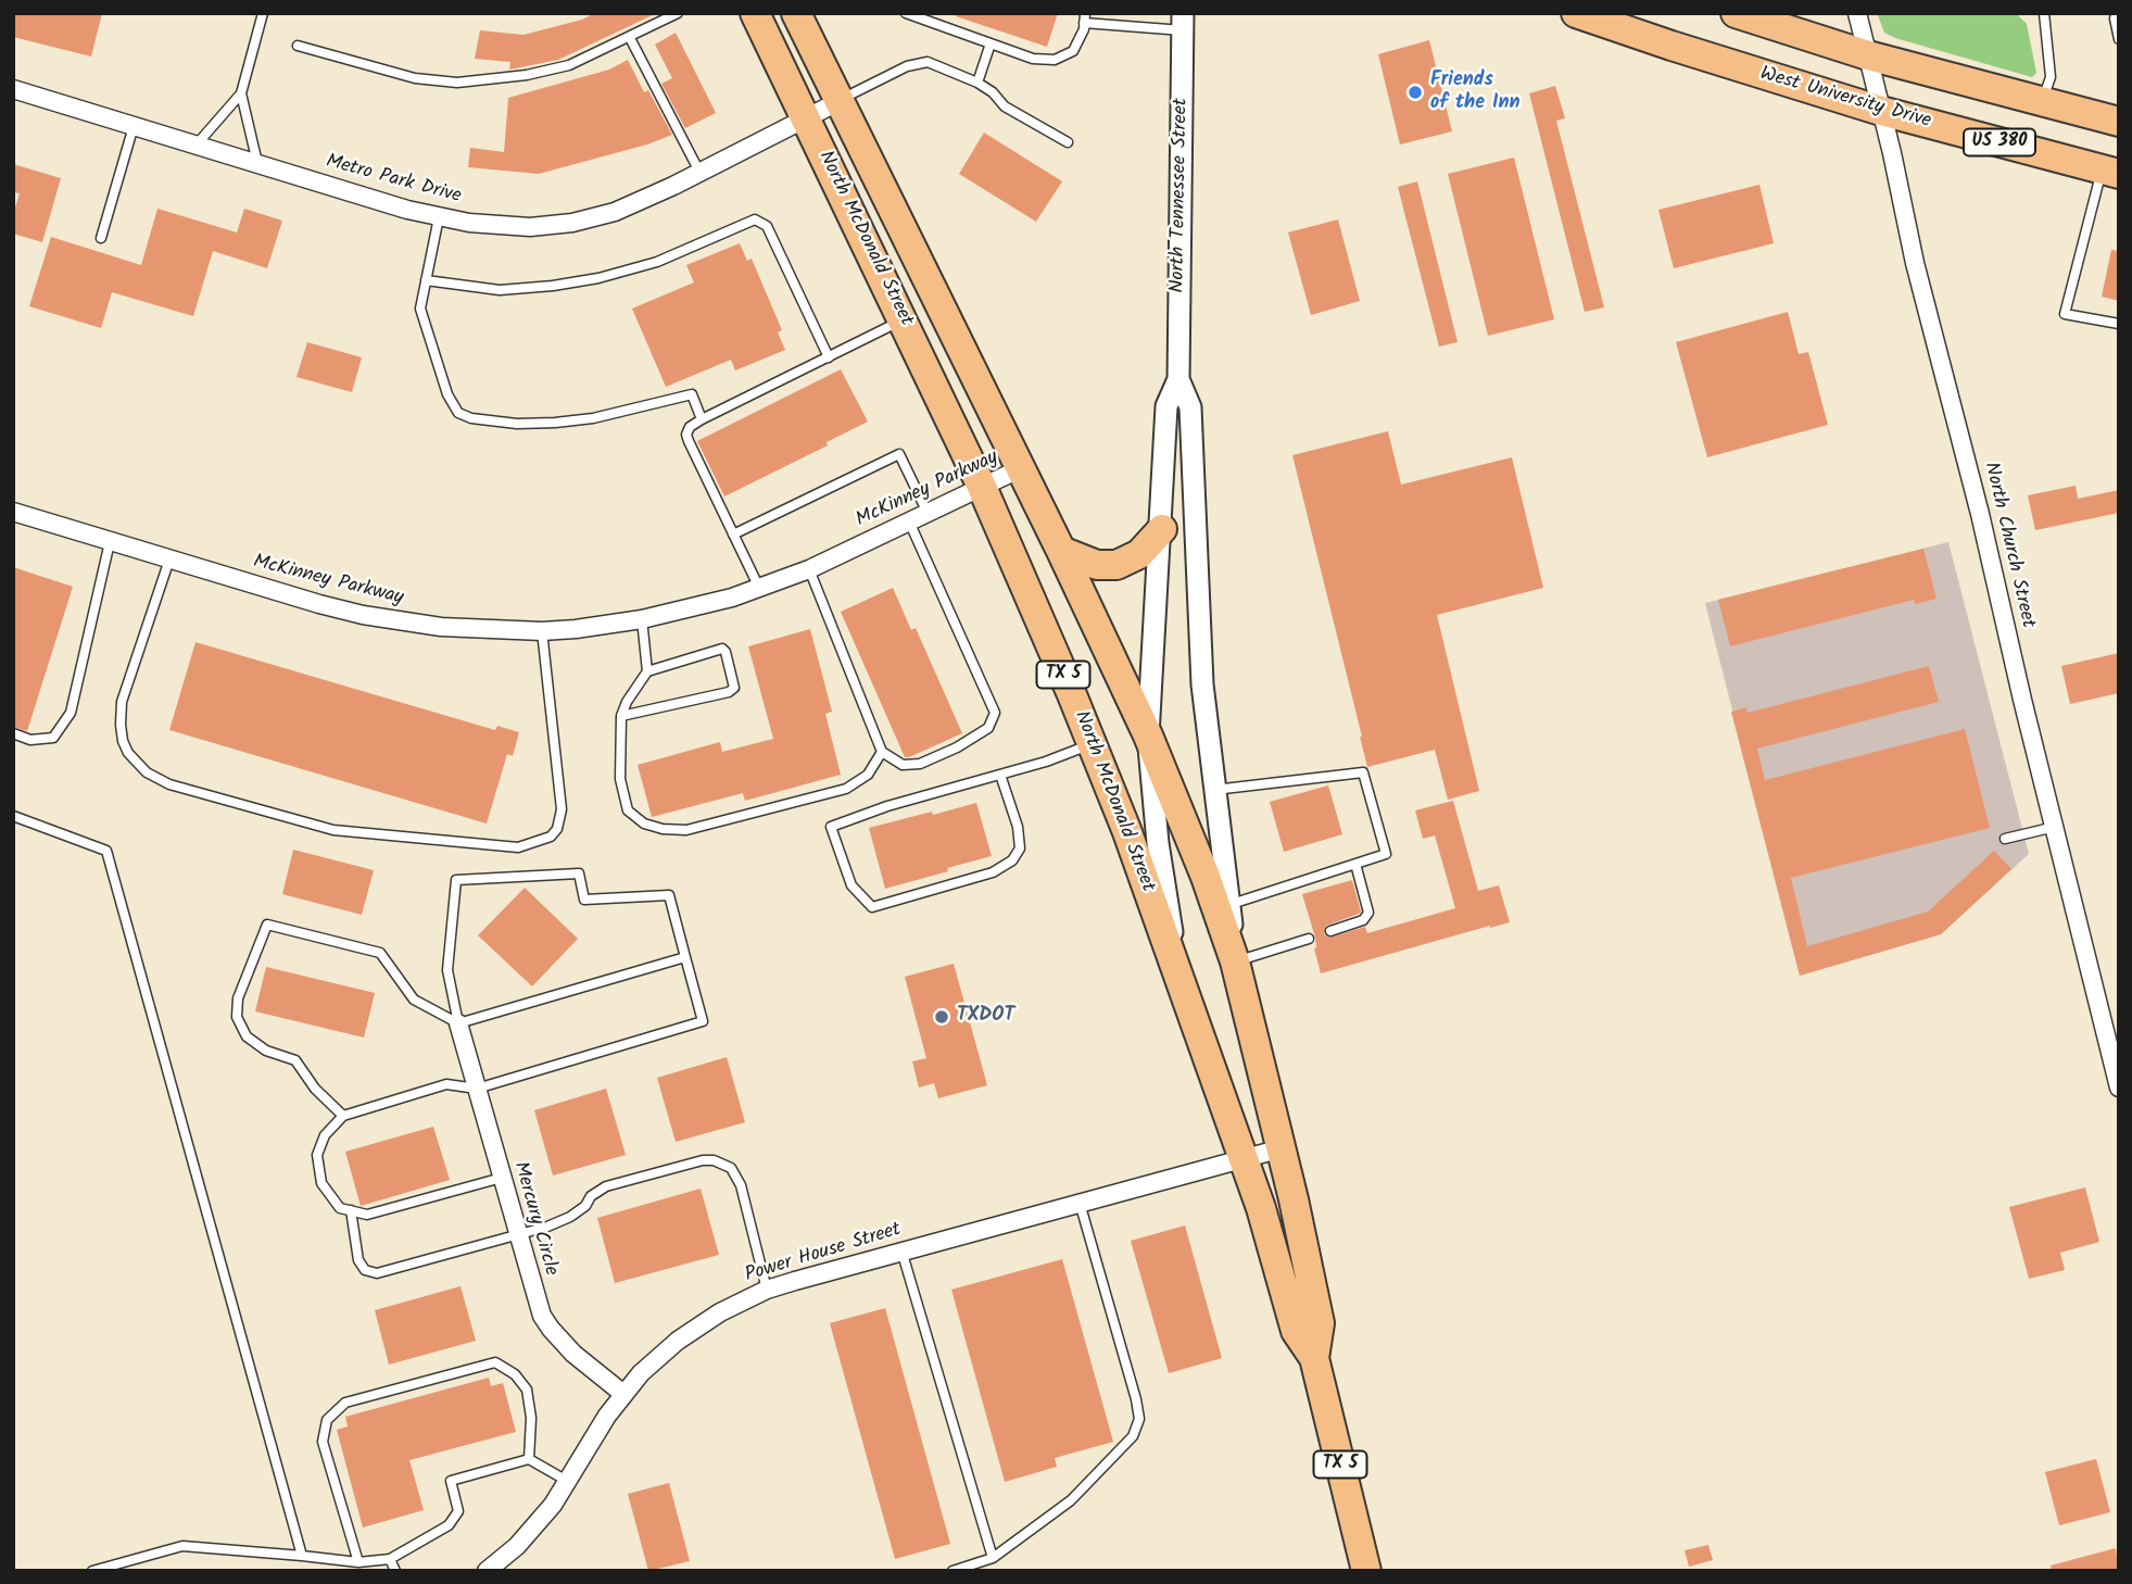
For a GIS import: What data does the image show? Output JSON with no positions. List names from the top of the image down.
{
  "streets": {
    "main road": [
      "West University Drive",
      "US 380",
      "North McDonald Street",
      "TX 5"
    ],
    "street": [
      "Metro Park Drive",
      "North Tennessee Street",
      "McKinney Parkway",
      "North Church Street",
      "Mercury Circle",
      "Power House Street"
    ]
  },
  "crossings": [
    ["West University Drive", "North Church Street"],
    ["US 380", "North Church Street"],
    ["Metro Park Drive", "North McDonald Street"],
    ["North McDonald Street", "McKinney Parkway"],
    ["North McDonald Street", "Power House Street"],
    ["Mercury Circle", "Power House Street"]
  ],
  "places": ["Friends of the Inn", "TXDOT"]
}
